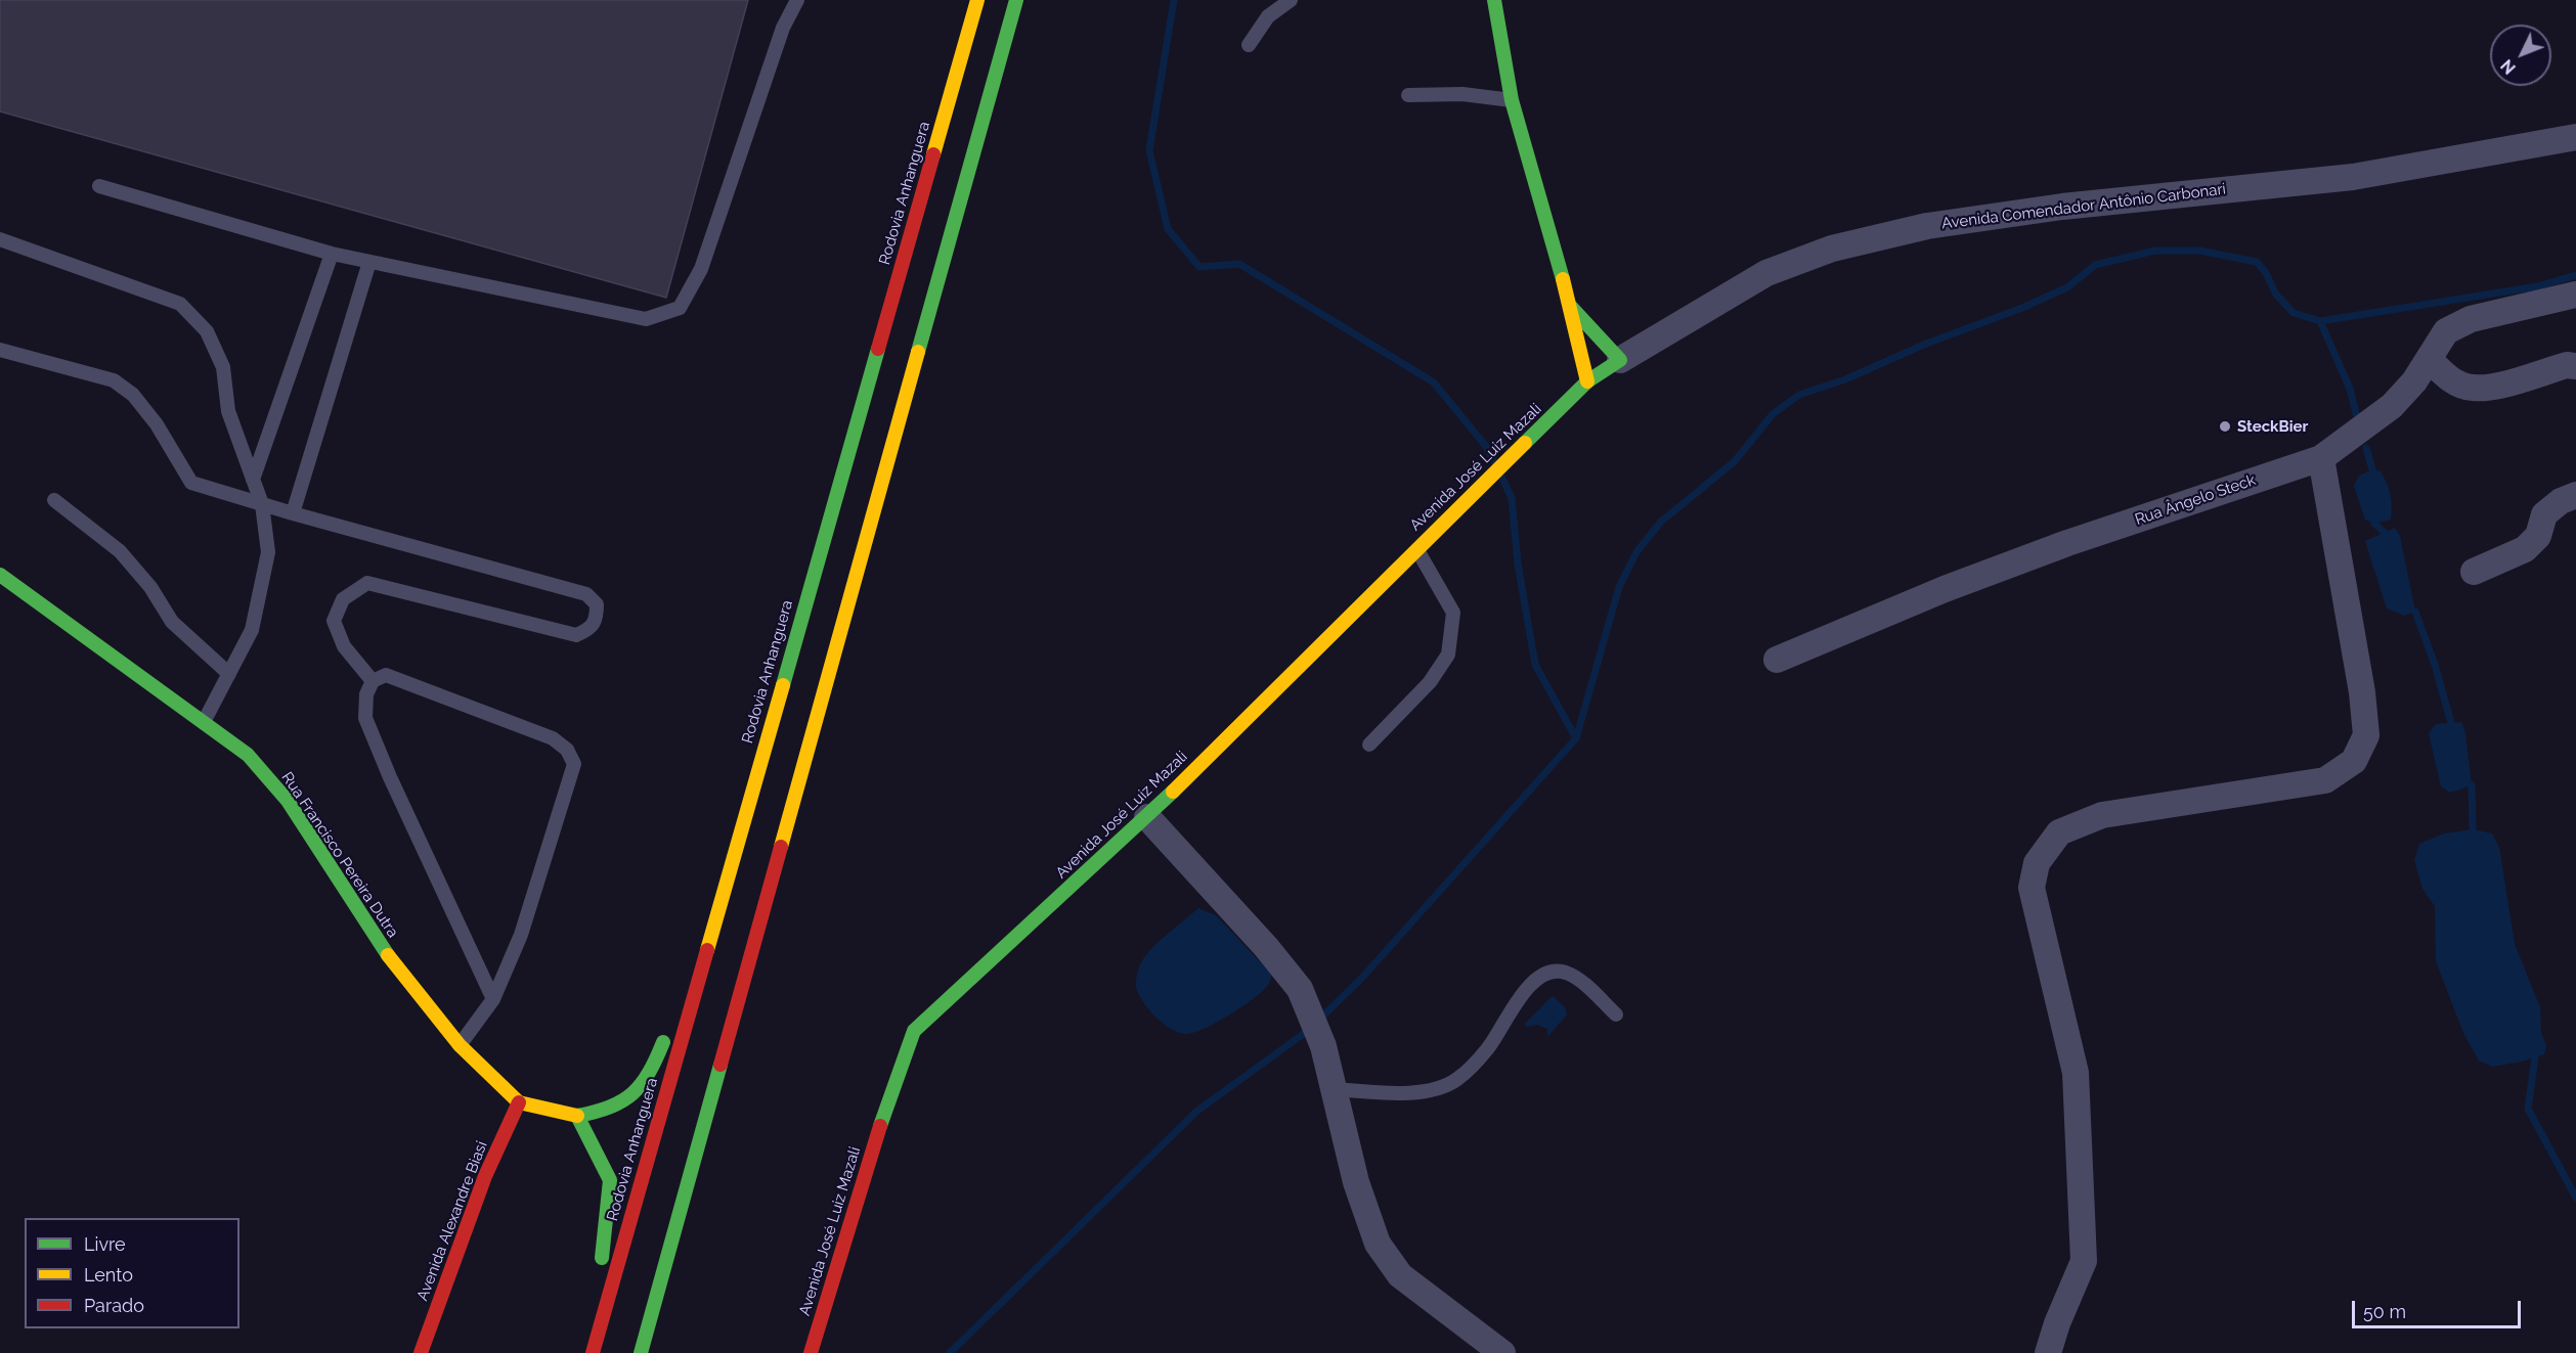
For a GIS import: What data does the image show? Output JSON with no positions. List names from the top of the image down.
{
  "streets": {
    "main road": [
      "Rodovia Anhanguera",
      "Avenida Comendador Antônio Carbonari",
      "Avenida José Luiz Mazali",
      "Rua Francisco Pereira Dutra",
      "Avenida Alexandre Biasi"
    ],
    "street": ["Rua Ângelo Steck"]
  },
  "crossings": [
    ["Avenida Comendador Antônio Carbonari", "Avenida José Luiz Mazali"],
    ["Rua Francisco Pereira Dutra", "Avenida Alexandre Biasi"]
  ],
  "places": ["SteckBier"],
  "legend": ["Livre", "Lento", "Parado"],
  "scale_bar": "50 m",
  "north": "bottom left"
}
